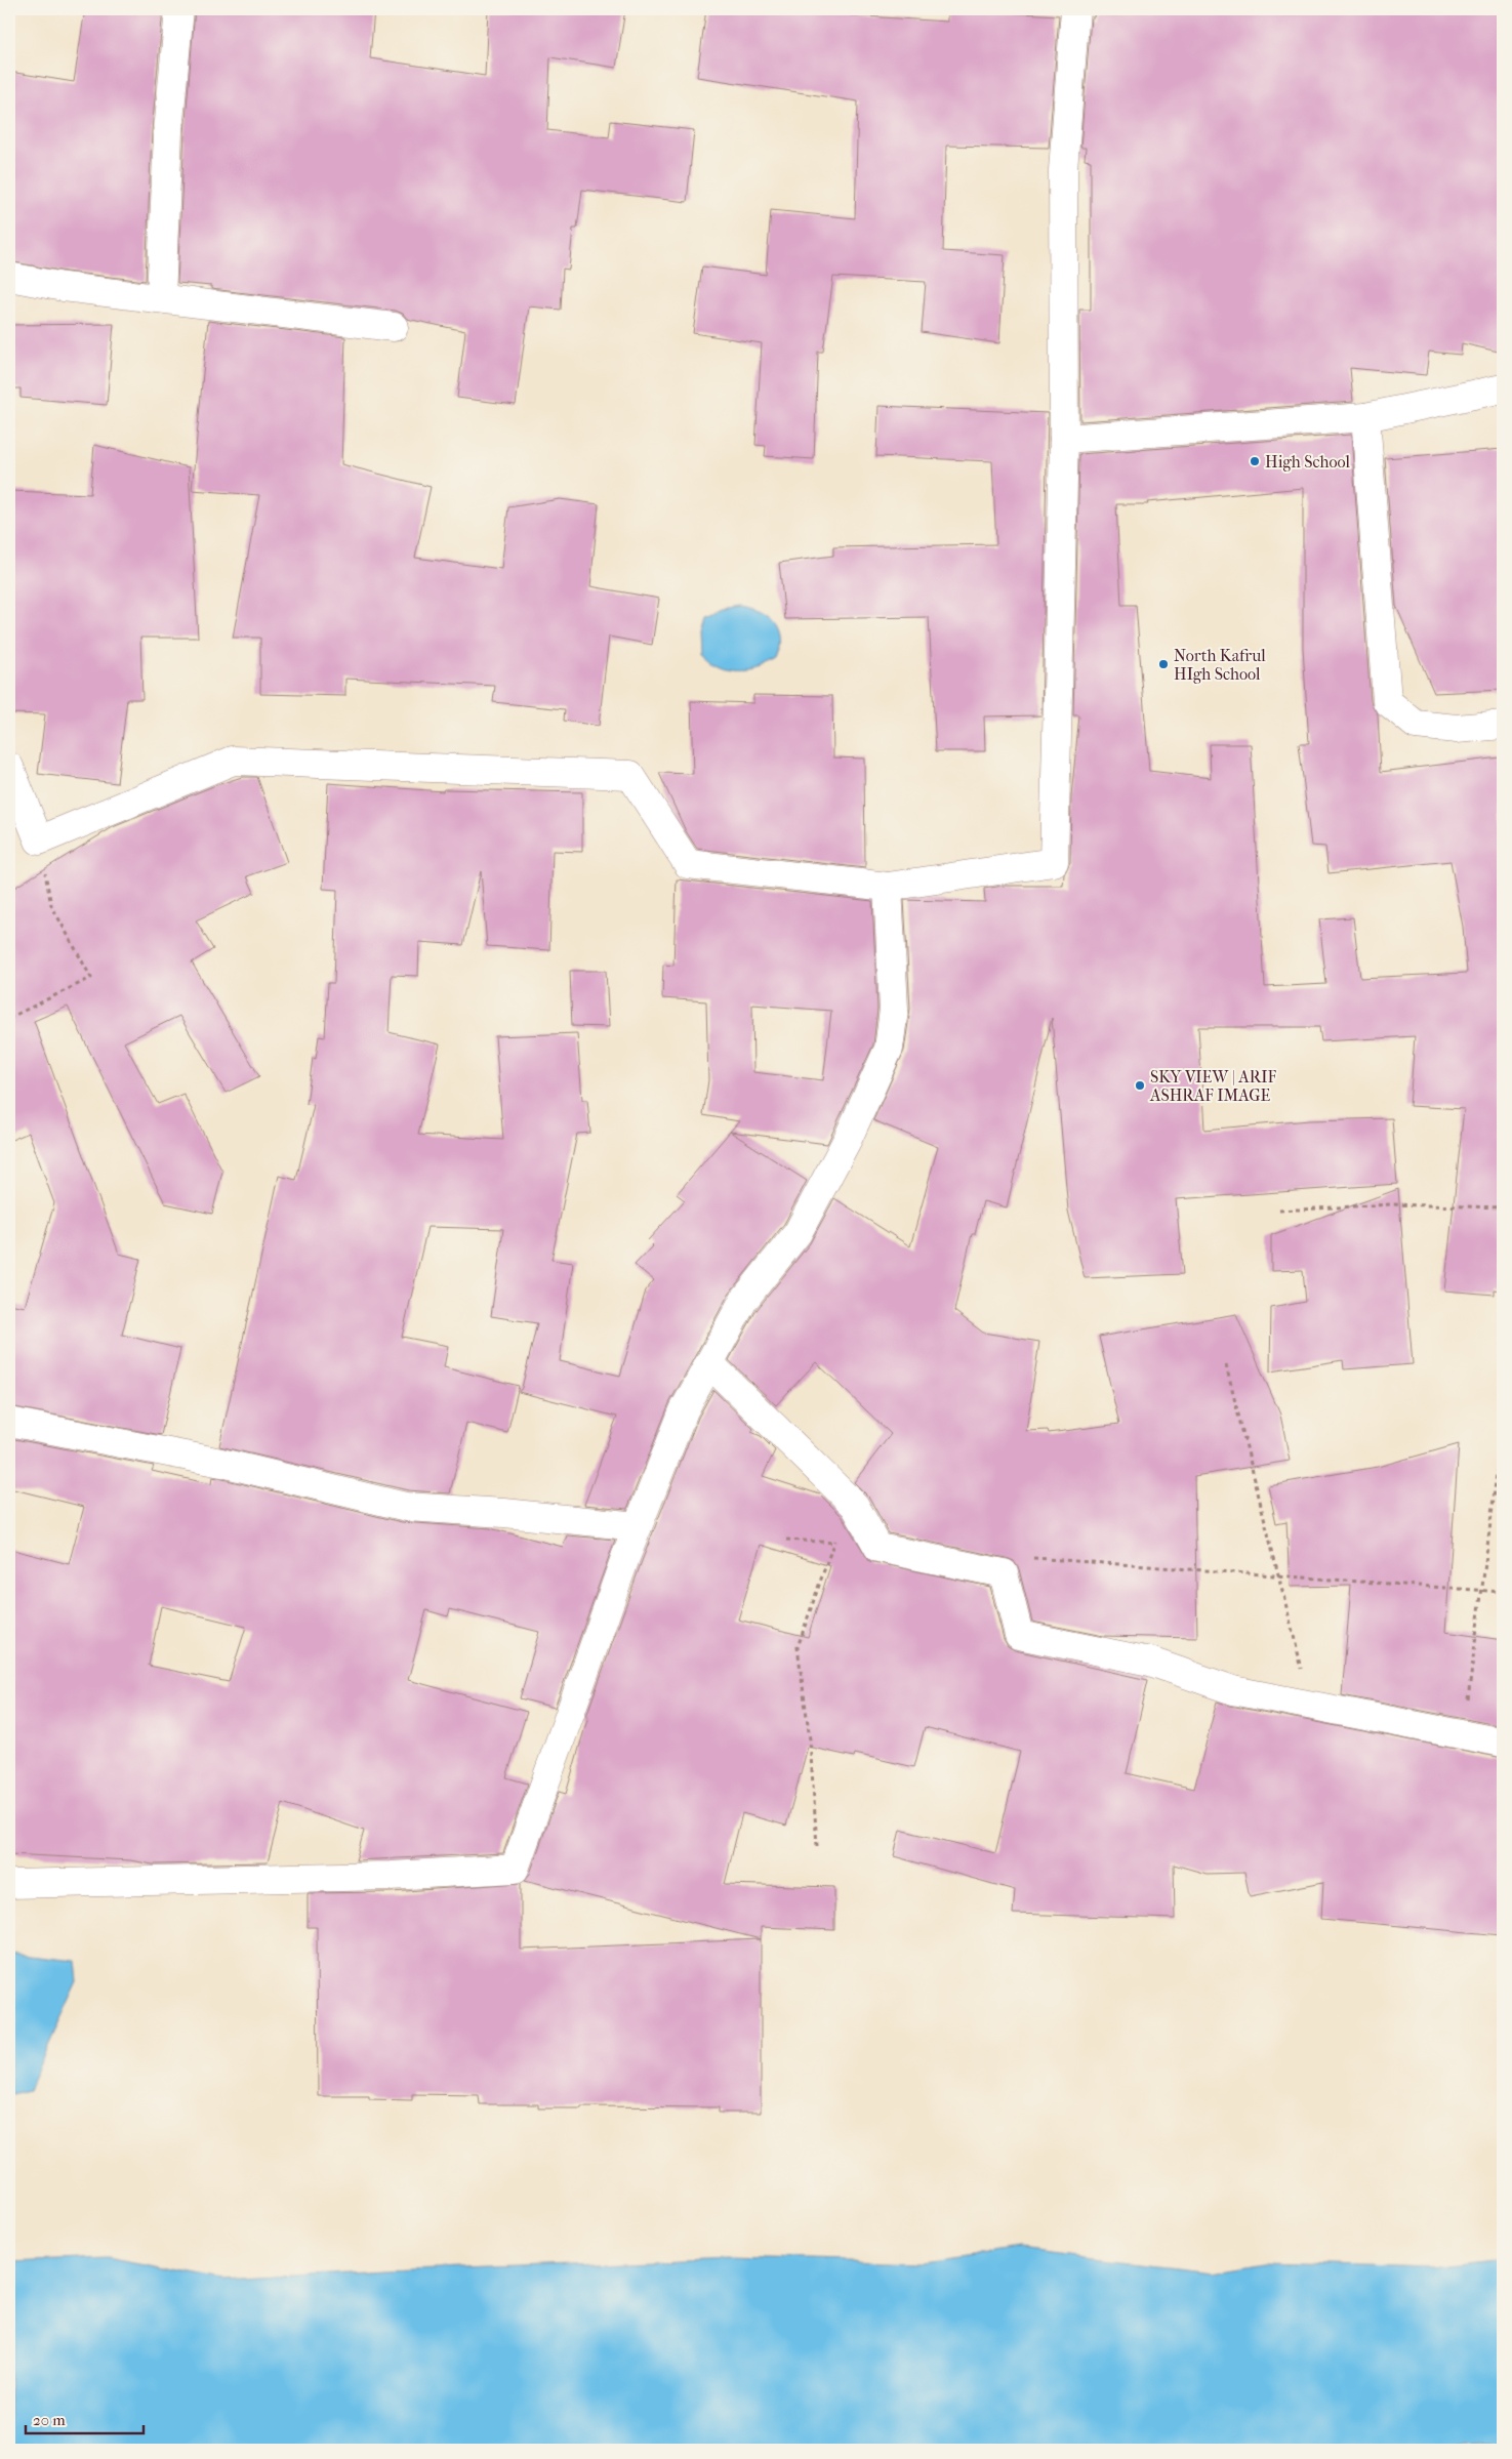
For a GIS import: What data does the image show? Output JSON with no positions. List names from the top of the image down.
{
  "places": ["High School", "North Kafrul HIgh School", "SKY VIEW | ARIF ASHRAF IMAGE"],
  "scale_bar": "20 m"
}
